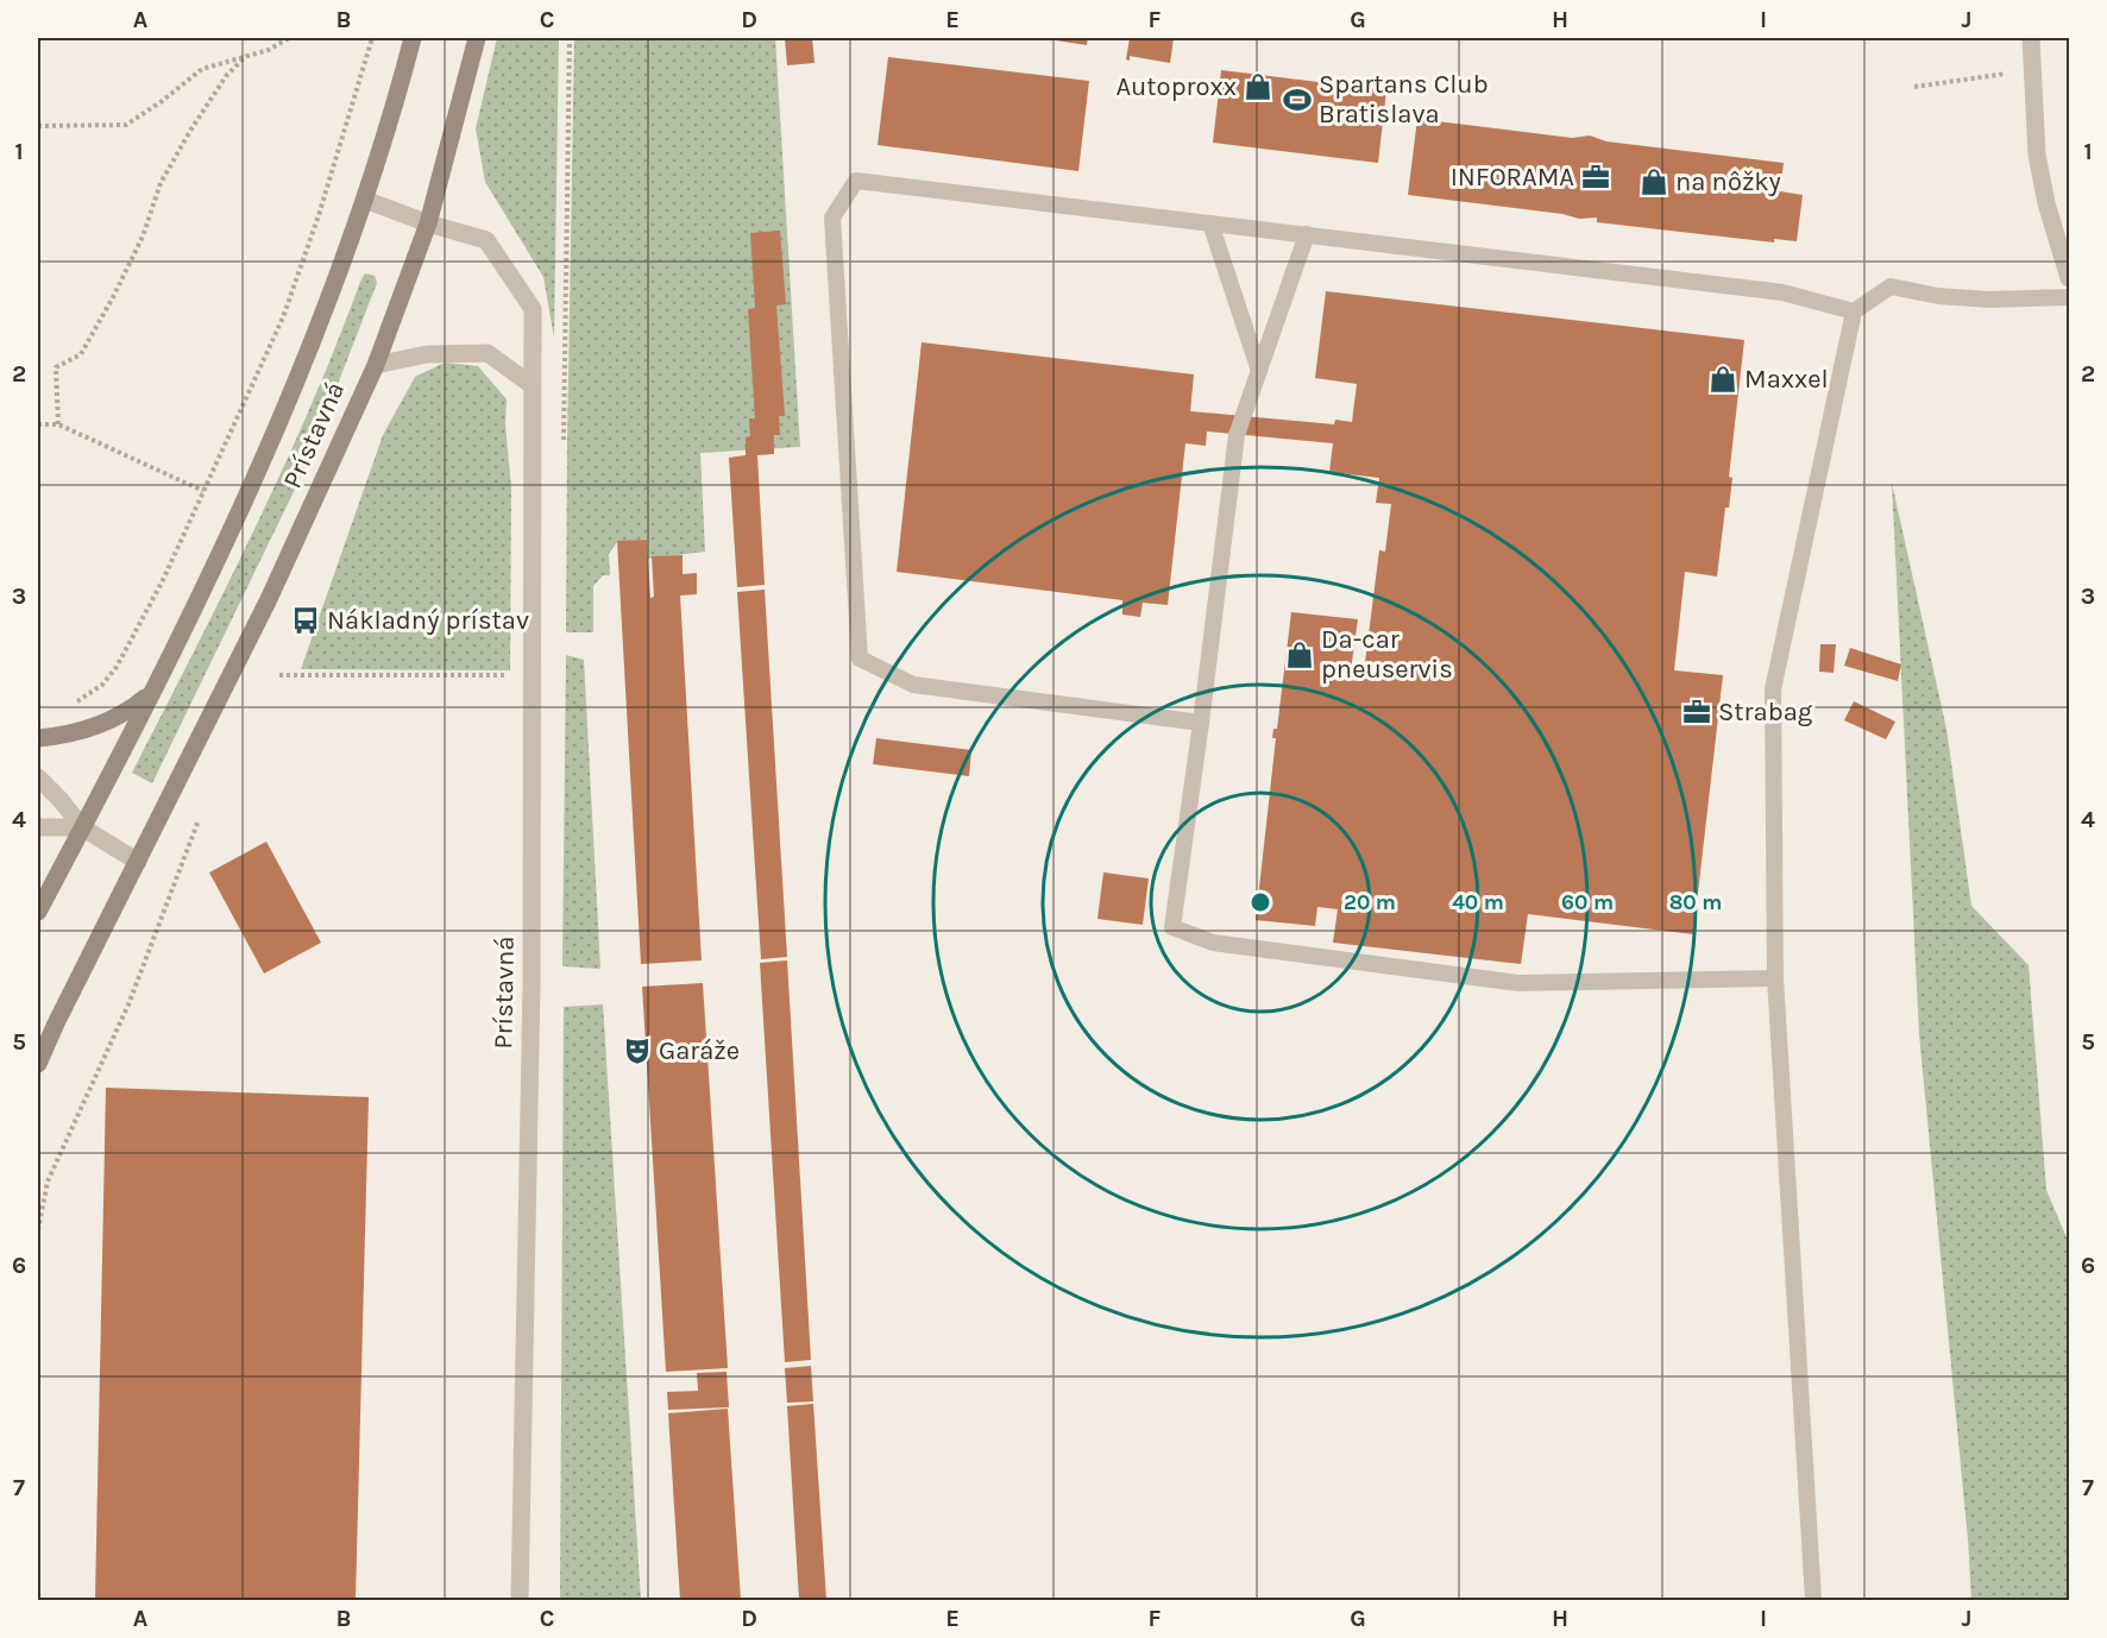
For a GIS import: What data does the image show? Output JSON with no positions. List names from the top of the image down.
{
  "streets": {
    "main road": ["Prístavná"]
  },
  "places": {
    "shop": [
      "Autoproxx",
      "na nôžky",
      "Maxxel",
      "Da-car pneuservis"
    ],
    "sports": ["Spartans Club Bratislava"],
    "office": ["INFORAMA", "Strabag"],
    "bus stop": ["Nákladný prístav"],
    "theatre": ["Garáže"]
  },
  "grid": {
    "columns": [
      "A",
      "B",
      "C",
      "D",
      "E",
      "F",
      "G",
      "H",
      "I",
      "J"
    ],
    "rows": [
      "1",
      "2",
      "3",
      "4",
      "5",
      "6",
      "7"
    ]
  },
  "rings": [
    "20 m",
    "40 m",
    "60 m",
    "80 m"
  ]
}
